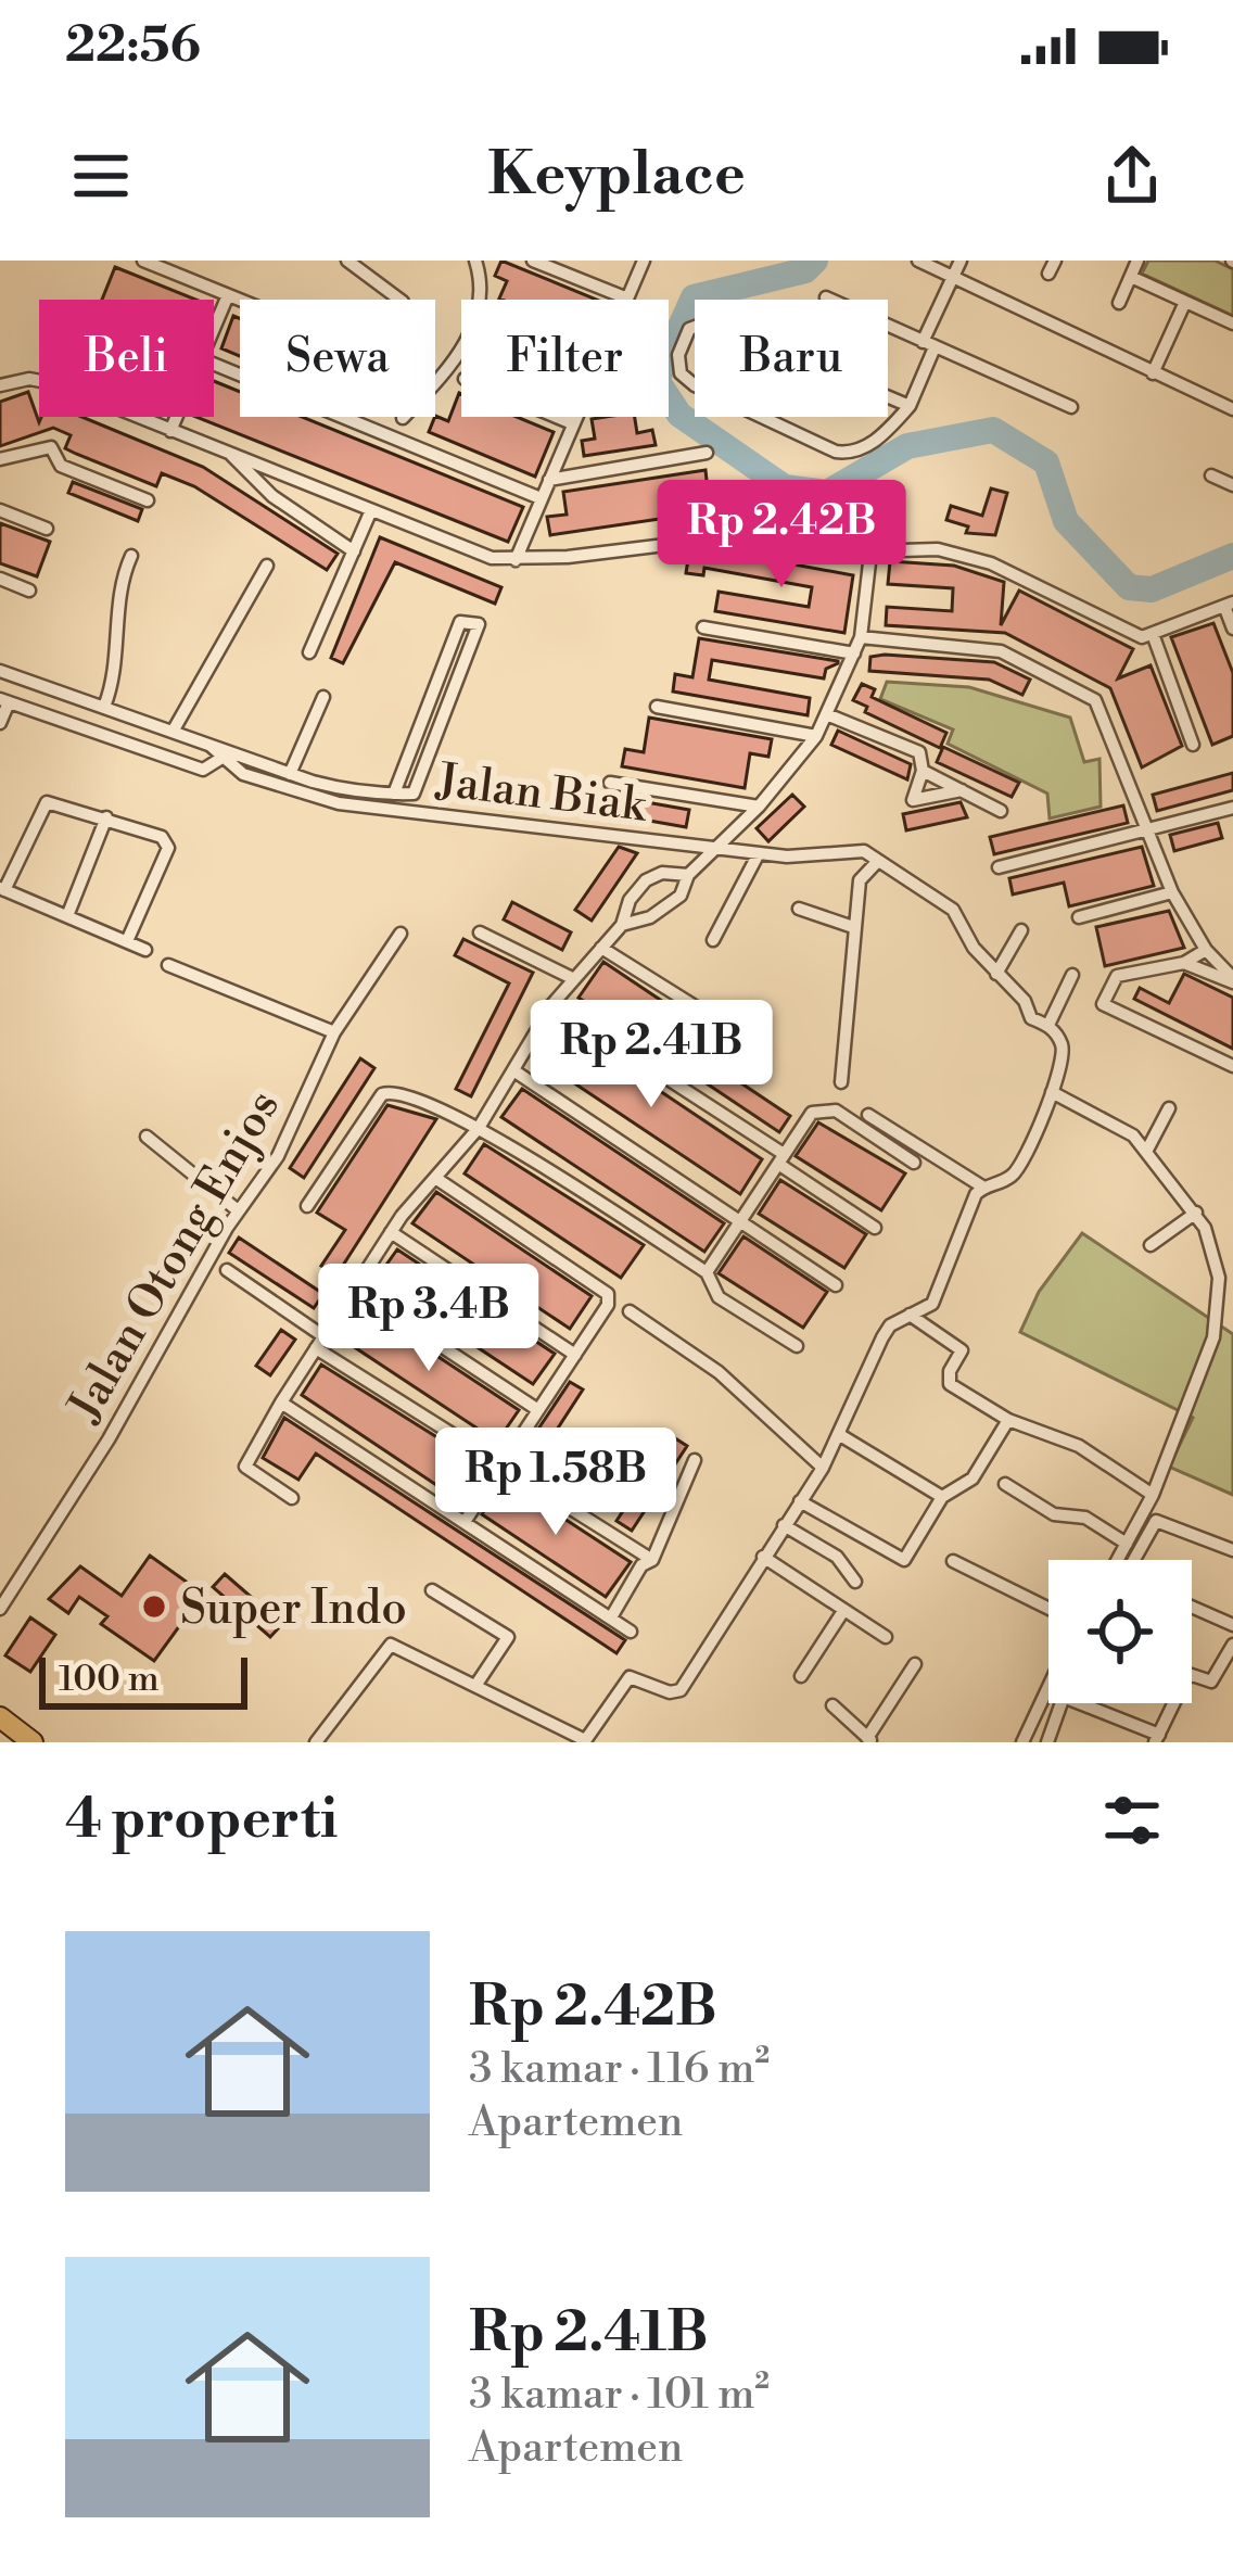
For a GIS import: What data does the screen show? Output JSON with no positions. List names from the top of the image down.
{
  "streets": {
    "street": ["Jalan Biak", "Jalan Otong Enjos"]
  },
  "places": ["Super Indo"],
  "scale_bar": "100 m",
  "page": {
    "status": "22:56",
    "header": "Keyplace",
    "chip": [
      "Beli",
      "Sewa",
      "Filter",
      "Baru"
    ],
    "price": [
      "Rp 2.42B",
      "Rp 2.41B",
      "Rp 3.4B",
      "Rp 1.58B"
    ],
    "scale": "100 m",
    "heading": "4 properti",
    "list": [
      {
        "name": "Rp 2.42B",
        "note": "3 kamar · 116 m² · Apartemen"
      },
      {
        "name": "Rp 2.41B",
        "note": "3 kamar · 101 m² · Apartemen"
      }
    ]
  }
}
